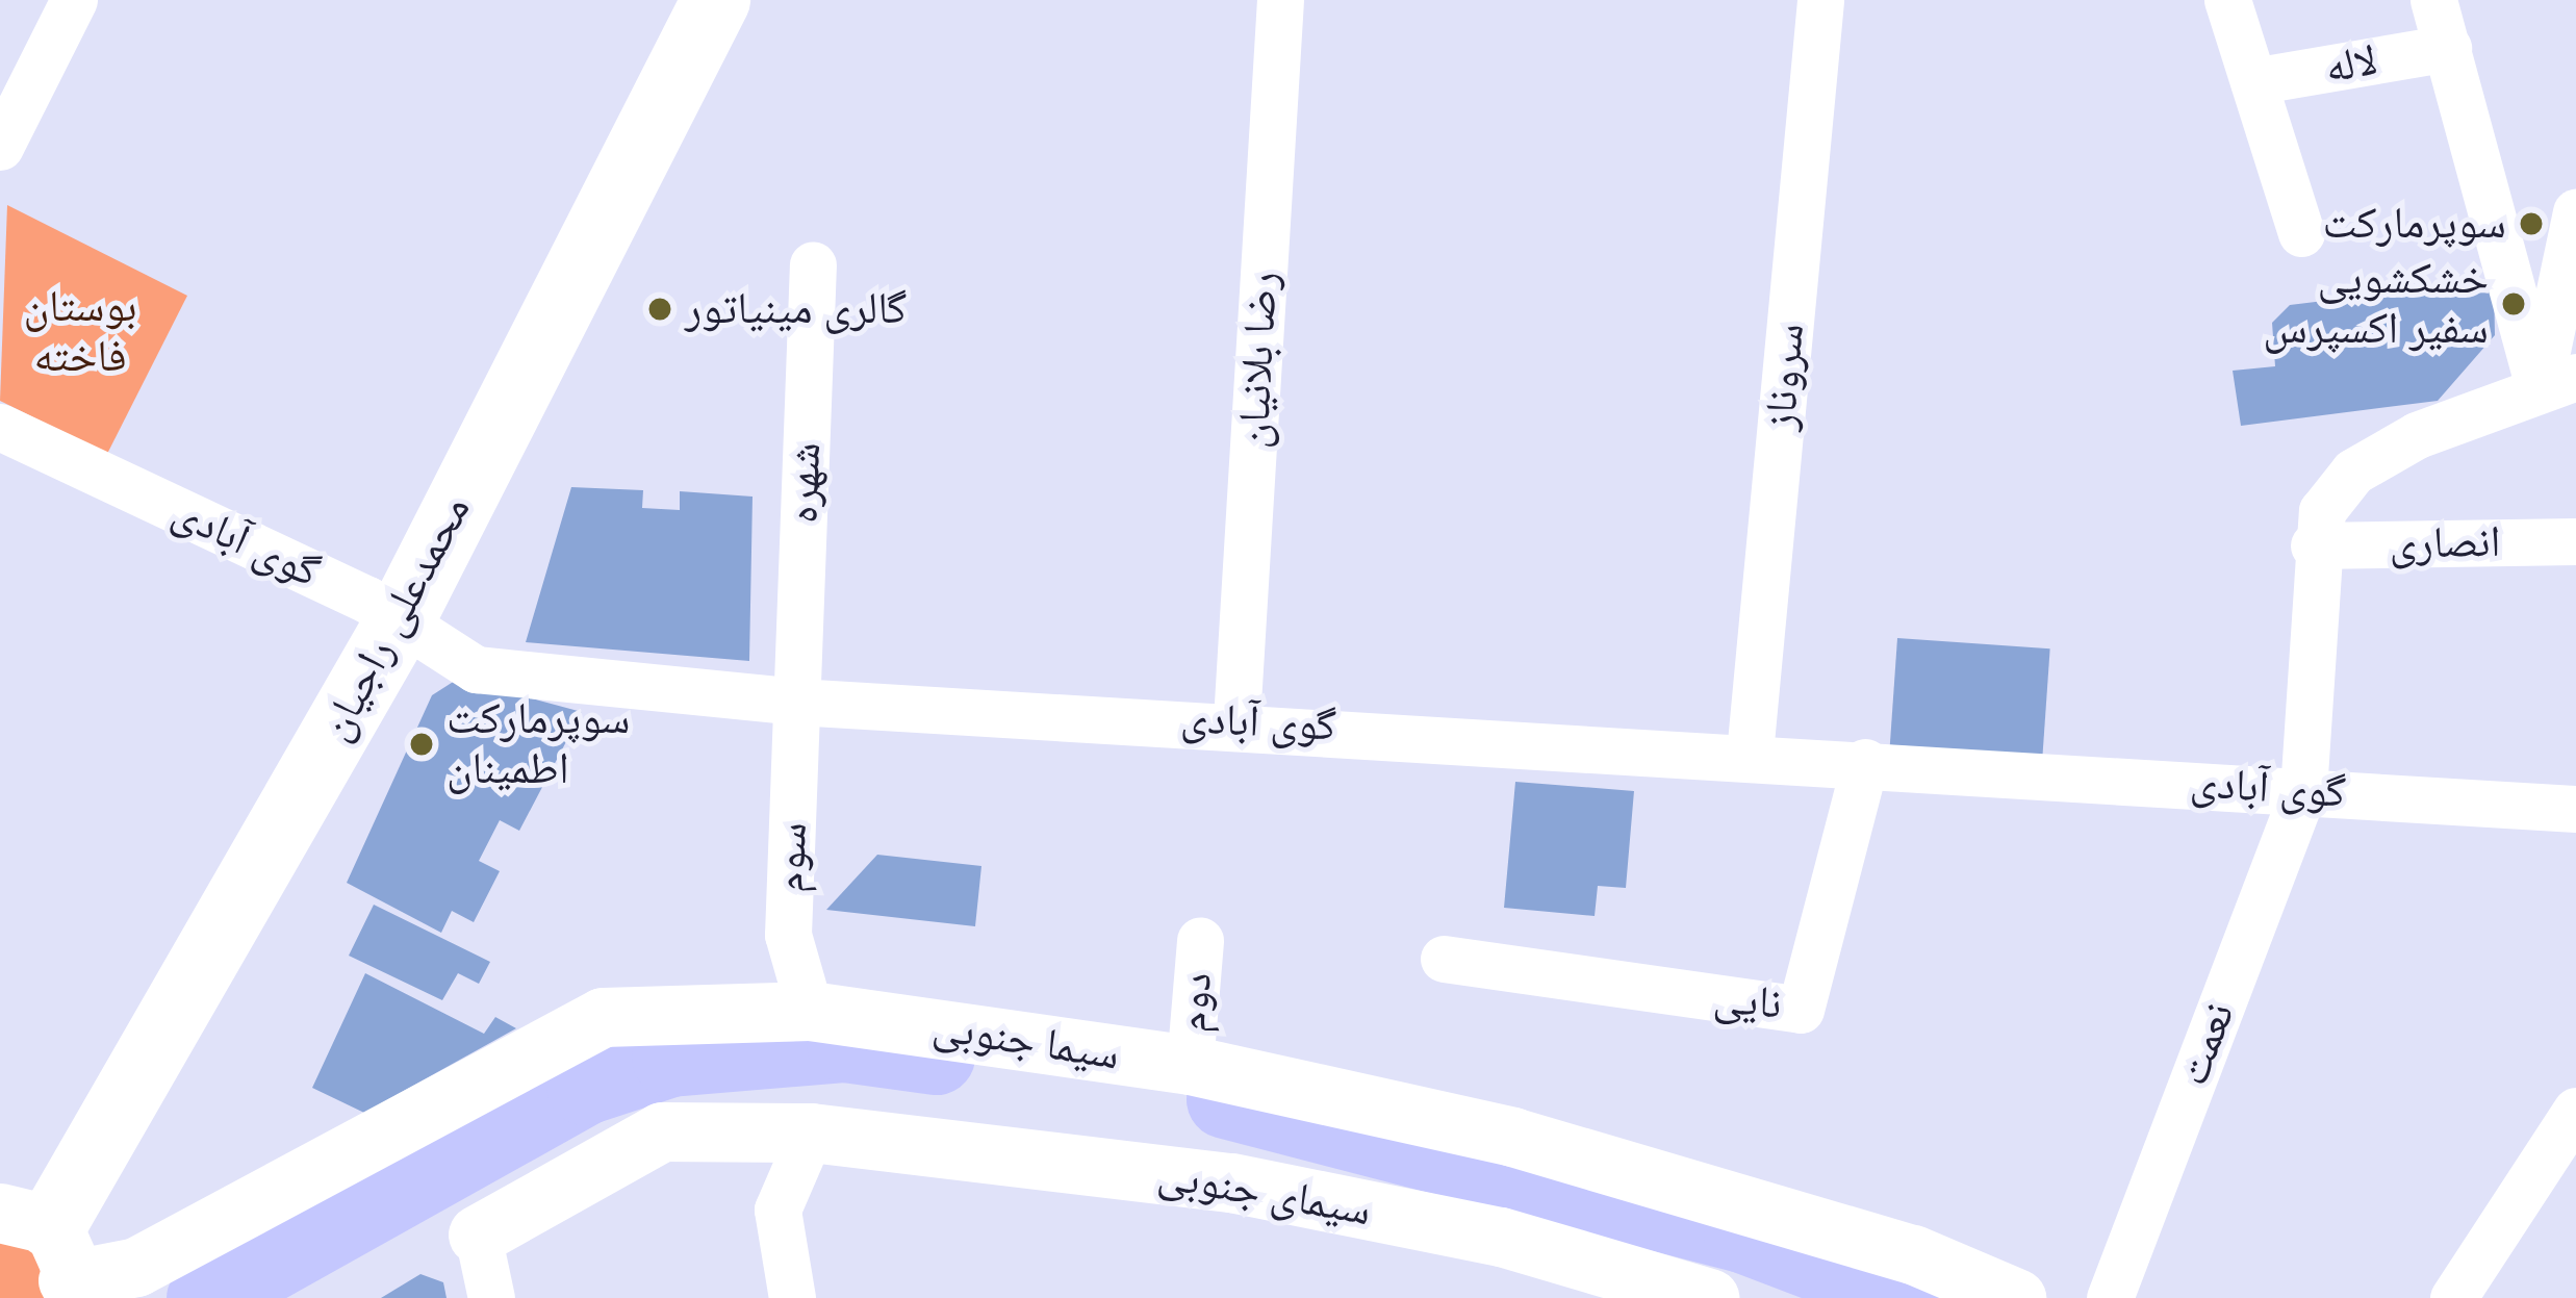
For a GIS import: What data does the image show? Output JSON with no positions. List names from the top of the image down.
{
  "streets": {
    "main road": ["محمدعلی راجیان"],
    "street": [
      "لاله",
      "رضا بلانیان",
      "سروناز",
      "شهره",
      "گوی آبادی",
      "انصاری",
      "سوم",
      "نایی",
      "دوم",
      "سیما جنوبی",
      "نعمت",
      "سیمای جنوبی"
    ]
  },
  "crossings": [
    ["رضا بلانیان", "گوی آبادی"],
    ["سروناز", "گوی آبادی"],
    ["شهره", "گوی آبادی"],
    ["شهره", "سوم"],
    ["گوی آبادی", "محمدعلی راجیان"],
    ["گوی آبادی", "سوم"],
    ["گوی آبادی", "نایی"],
    ["گوی آبادی", "نعمت"],
    ["انصاری", "نعمت"],
    ["محمدعلی راجیان", "سیما جنوبی"],
    ["سوم", "سیما جنوبی"],
    ["دوم", "سیما جنوبی"]
  ],
  "parks": ["بوستان فاخته"],
  "places": [
    "سوپرمارکت",
    "خشکشویی سفیر اکسپرس",
    "گالری مینیاتور",
    "سوپرمارکت اطمینان"
  ]
}
